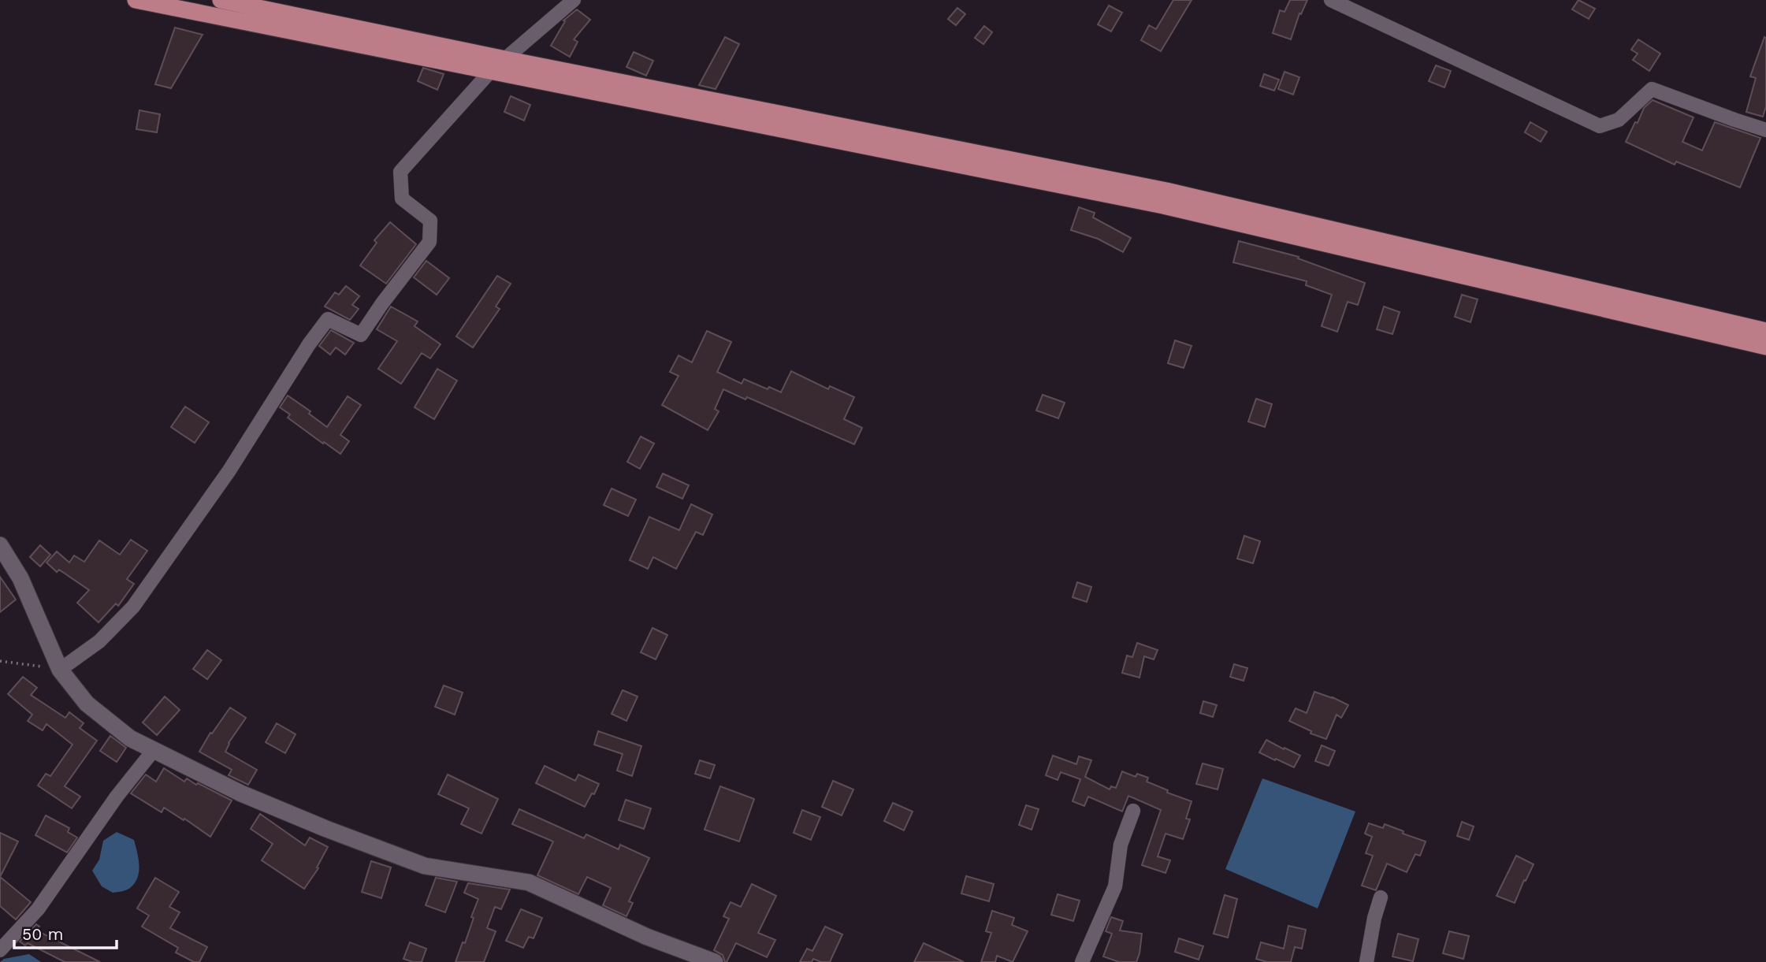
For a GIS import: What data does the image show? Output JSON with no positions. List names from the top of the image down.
{
  "scale_bar": "50 m"
}
